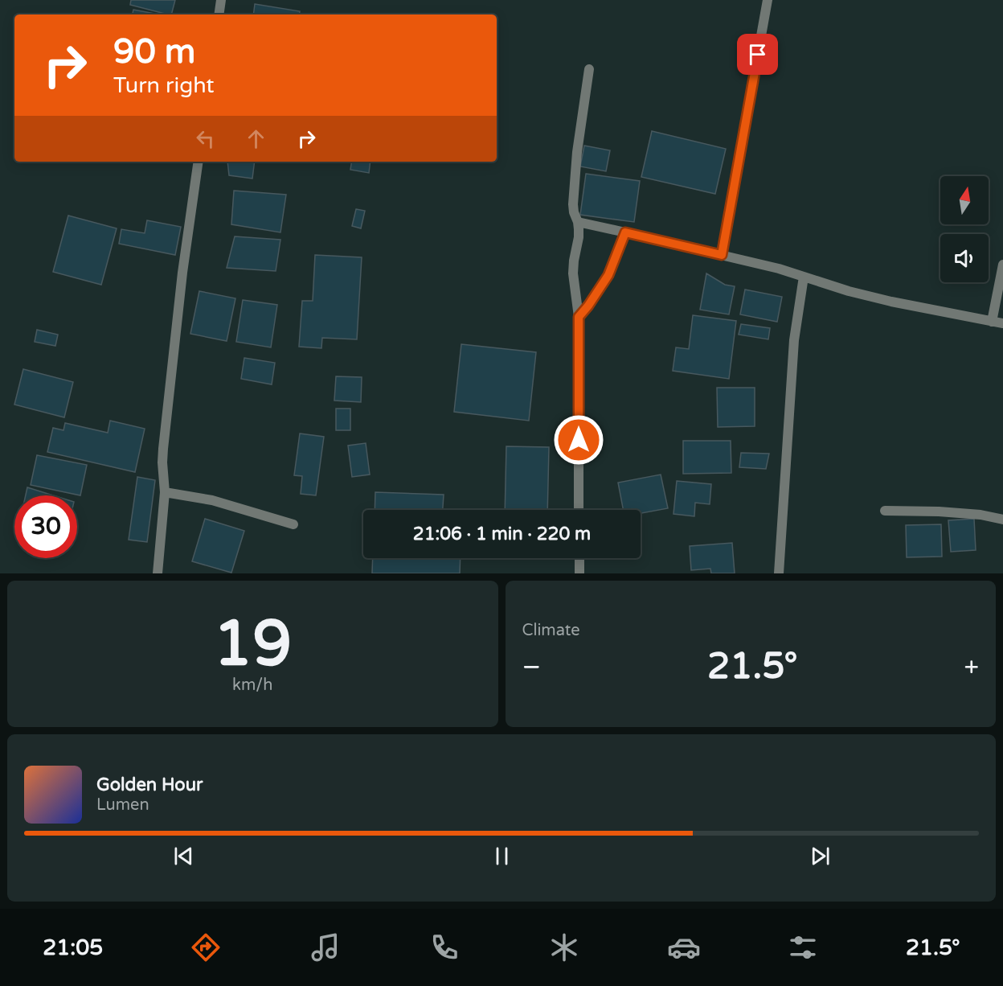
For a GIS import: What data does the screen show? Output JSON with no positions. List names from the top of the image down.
{
  "north": "top",
  "page": {
    "turn": ["90 m", "Turn right"],
    "limit": "30",
    "trip": "21:06 · 1 min · 220 m",
    "tile": [
      ["19", "km/h"],
      "Climate"
    ],
    "heat": ["−", "21.5°", "+"],
    "song": ["Golden Hour", "Lumen"],
    "tabs": ["21:05", "21.5°"]
  }
}
